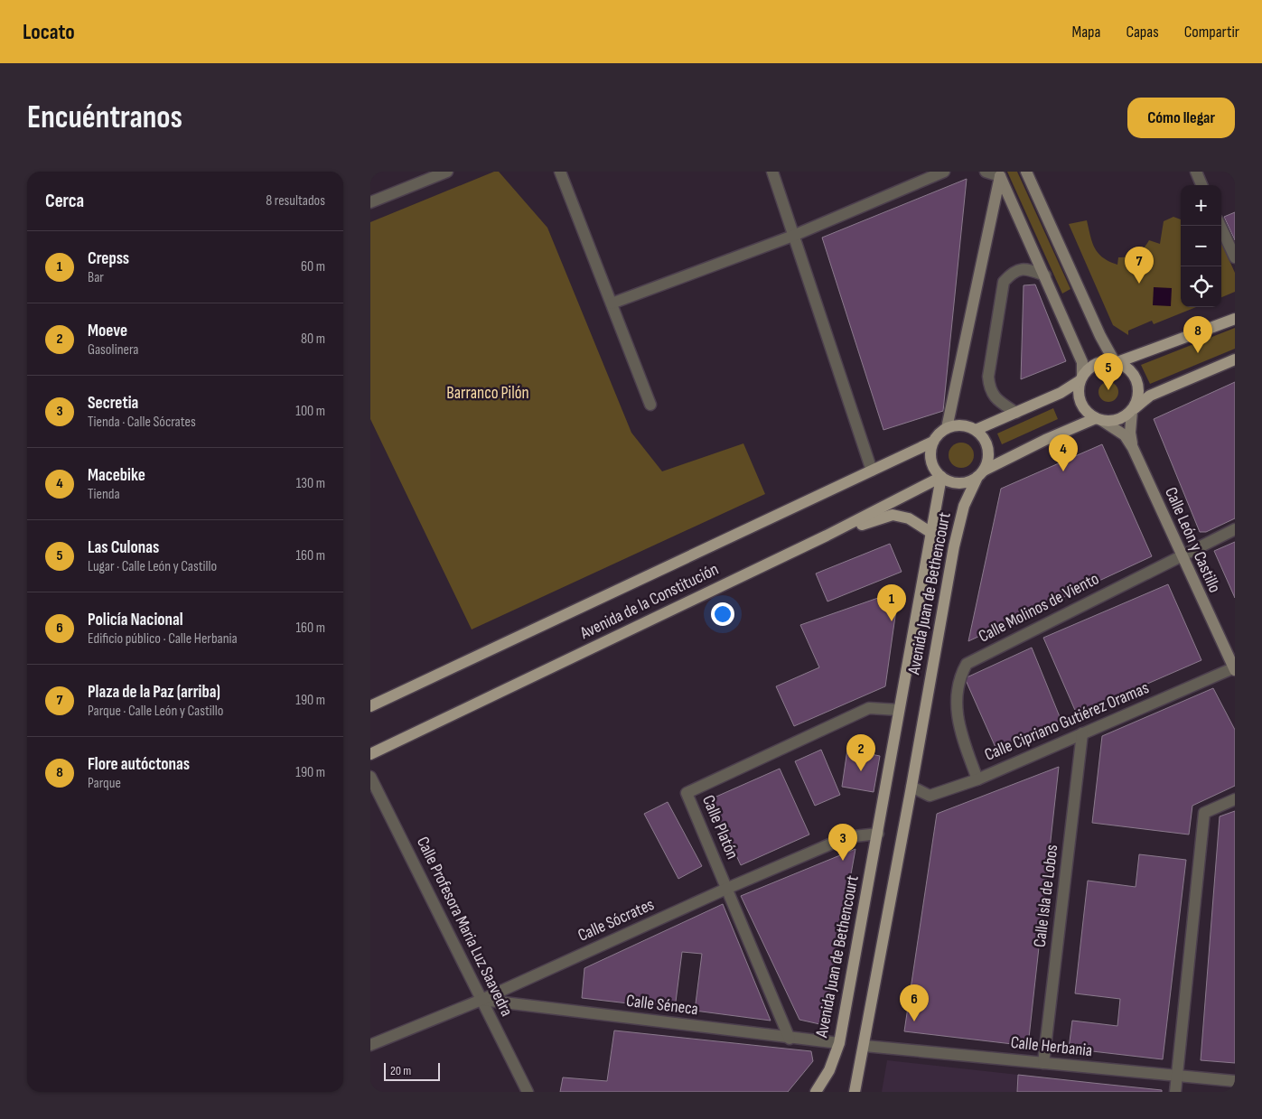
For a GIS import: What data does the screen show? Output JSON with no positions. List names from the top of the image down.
{
  "streets": {
    "main road": ["Avenida Juan de Bethencourt", "Avenida de la Constitución"],
    "street": [
      "Calle León y Castillo",
      "Calle Molinos de Viento",
      "Calle Cipriano Gutiérez Oramas",
      "Calle Platón",
      "Calle Isla de Lobos",
      "Calle Sócrates",
      "Calle Profesora Maria Luz Saavedra",
      "Calle Séneca",
      "Calle Herbania"
    ]
  },
  "crossings": [
    ["Calle León y Castillo", "Calle Molinos de Viento"],
    ["Calle León y Castillo", "Calle Cipriano Gutiérez Oramas"],
    ["Avenida Juan de Bethencourt", "Avenida de la Constitución"],
    ["Avenida Juan de Bethencourt", "Calle Cipriano Gutiérez Oramas"],
    ["Avenida Juan de Bethencourt", "Calle Platón"],
    ["Avenida Juan de Bethencourt", "Calle Sócrates"],
    ["Avenida Juan de Bethencourt", "Calle Séneca"],
    ["Avenida Juan de Bethencourt", "Calle Herbania"],
    ["Calle Molinos de Viento", "Calle Cipriano Gutiérez Oramas"],
    ["Calle Cipriano Gutiérez Oramas", "Calle Isla de Lobos"],
    ["Calle Platón", "Calle Sócrates"],
    ["Calle Platón", "Calle Séneca"],
    ["Calle Isla de Lobos", "Calle Herbania"],
    ["Calle Sócrates", "Calle Profesora Maria Luz Saavedra"],
    ["Calle Sócrates", "Calle Séneca"],
    ["Calle Profesora Maria Luz Saavedra", "Calle Séneca"]
  ],
  "parks": ["Barranco Pilón"],
  "scale_bar": "20 m",
  "page": {
    "header": "Locato",
    "nav": ["Mapa", "Capas", "Compartir"],
    "buttons": "Cómo llegar",
    "title": "Encuéntranos",
    "heading": ["Cerca", "8 resultados"],
    "map_buttons": ["+", "−"],
    "list": [
      {
        "mark": "1",
        "name": "Crepss",
        "note": "Bar",
        "value": "60 m"
      },
      {
        "mark": "2",
        "name": "Moeve",
        "note": "Gasolinera",
        "value": "80 m"
      },
      {
        "mark": "3",
        "name": "Secretia",
        "note": "Tienda · Calle Sócrates",
        "value": "100 m"
      },
      {
        "mark": "4",
        "name": "Macebike",
        "note": "Tienda",
        "value": "130 m"
      },
      {
        "mark": "5",
        "name": "Las Culonas",
        "note": "Lugar · Calle León y Castillo",
        "value": "160 m"
      },
      {
        "mark": "6",
        "name": "Policía Nacional",
        "note": "Edificio público · Calle Herbania",
        "value": "160 m"
      },
      {
        "mark": "7",
        "name": "Plaza de la Paz (arriba)",
        "note": "Parque · Calle León y Castillo",
        "value": "190 m"
      },
      {
        "mark": "8",
        "name": "Flore autóctonas",
        "note": "Parque",
        "value": "190 m"
      }
    ],
    "pins": [
      "7",
      "8",
      "5",
      "4",
      "1",
      "2",
      "3",
      "6"
    ],
    "scale": "20 m"
  }
}
